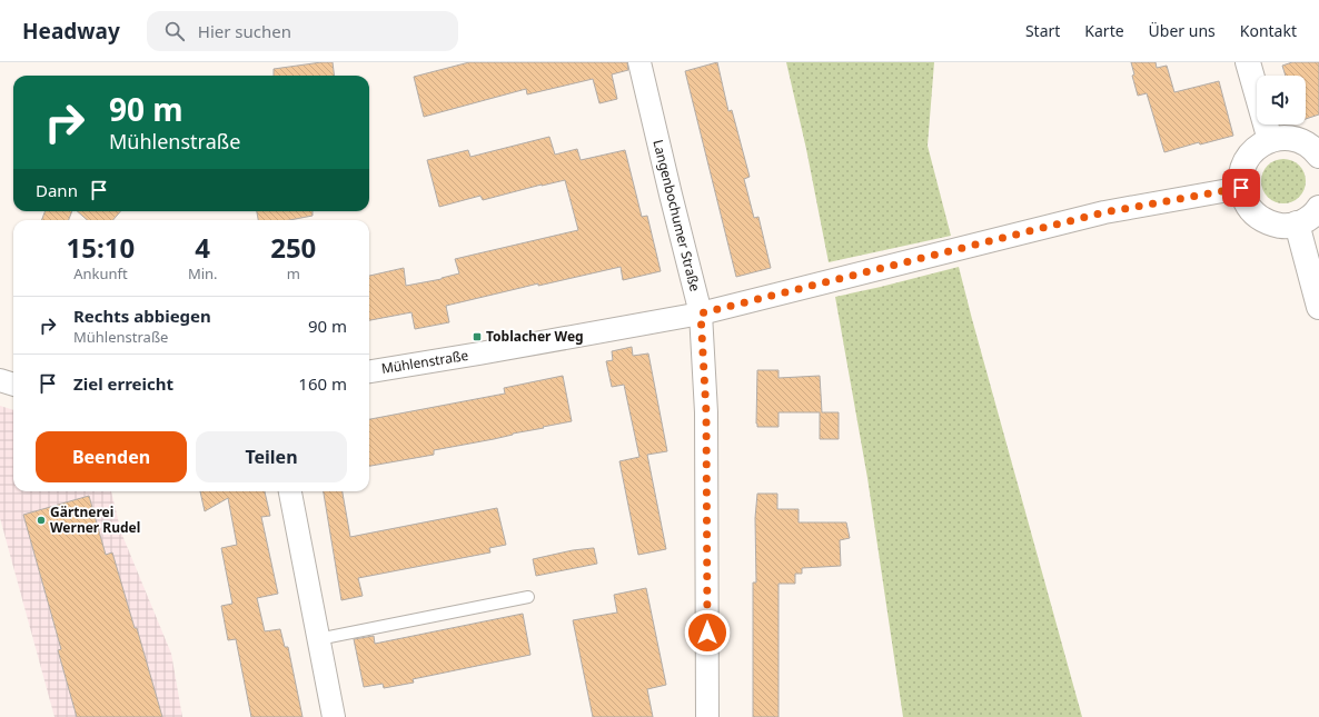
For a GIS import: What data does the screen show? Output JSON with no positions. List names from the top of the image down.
{
  "streets": {
    "street": ["Langenbochumer Straße", "Mühlenstraße"]
  },
  "crossings": [
    ["Langenbochumer Straße", "Mühlenstraße"]
  ],
  "places": {
    "transit": ["Toblacher Weg"],
    "other": ["Gärtnerei Werner Rudel"]
  },
  "page": {
    "header": "Headway",
    "search": "Hier suchen",
    "nav": [
      "Start",
      "Karte",
      "Über uns",
      "Kontakt"
    ],
    "turn": ["90 m", "Mühlenstraße"],
    "then": "Dann",
    "eta": [
      "15:10",
      "Ankunft",
      "4",
      "Min.",
      "250",
      "m"
    ],
    "list": [
      {
        "name": "Rechts abbiegen",
        "note": "Mühlenstraße",
        "value": "90 m"
      },
      {
        "name": "Ziel erreicht",
        "value": "160 m"
      }
    ],
    "buttons": ["Beenden", "Teilen"]
  }
}
